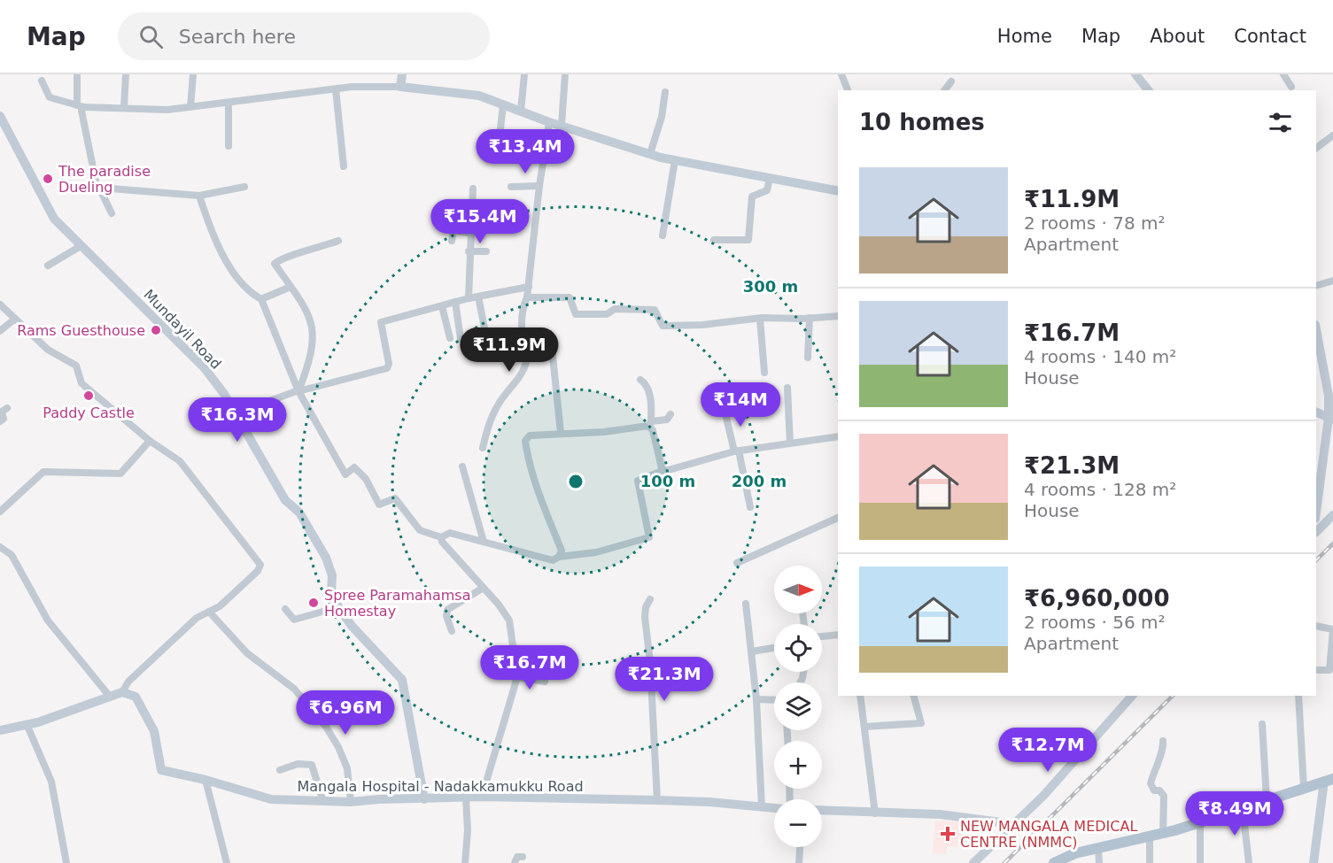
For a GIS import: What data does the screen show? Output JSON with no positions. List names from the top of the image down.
{
  "streets": {
    "main road": ["Mundayil Road", "Mangala Hospital - Nadakkamukku Road"]
  },
  "crossings": [
    ["Mundayil Road", "Mangala Hospital - Nadakkamukku Road"]
  ],
  "places": {
    "other": [
      "The paradise Dueling",
      "Rams Guesthouse",
      "Paddy Castle",
      "Spree Paramahamsa Homestay"
    ],
    "health": ["NEW MANGALA MEDICAL CENTRE (NMMC)"]
  },
  "north": "right",
  "page": {
    "header": "Map",
    "search": "Search here",
    "nav": [
      "Home",
      "Map",
      "About",
      "Contact"
    ],
    "heading": "10 homes",
    "price": [
      "₹13.4M",
      "₹15.4M",
      "₹11.9M",
      "₹14M",
      "₹16.3M",
      "₹16.7M",
      "₹21.3M",
      "₹6.96M",
      "₹12.7M",
      "₹8.49M"
    ],
    "list": [
      {
        "name": "₹11.9M",
        "note": "2 rooms · 78 m² · Apartment"
      },
      {
        "name": "₹16.7M",
        "note": "4 rooms · 140 m² · House"
      },
      {
        "name": "₹21.3M",
        "note": "4 rooms · 128 m² · House"
      },
      {
        "name": "₹6,960,000",
        "note": "2 rooms · 56 m² · Apartment"
      }
    ],
    "map_buttons": ["+", "−"]
  },
  "rings": ["300 m", "100 m", "200 m"]
}
